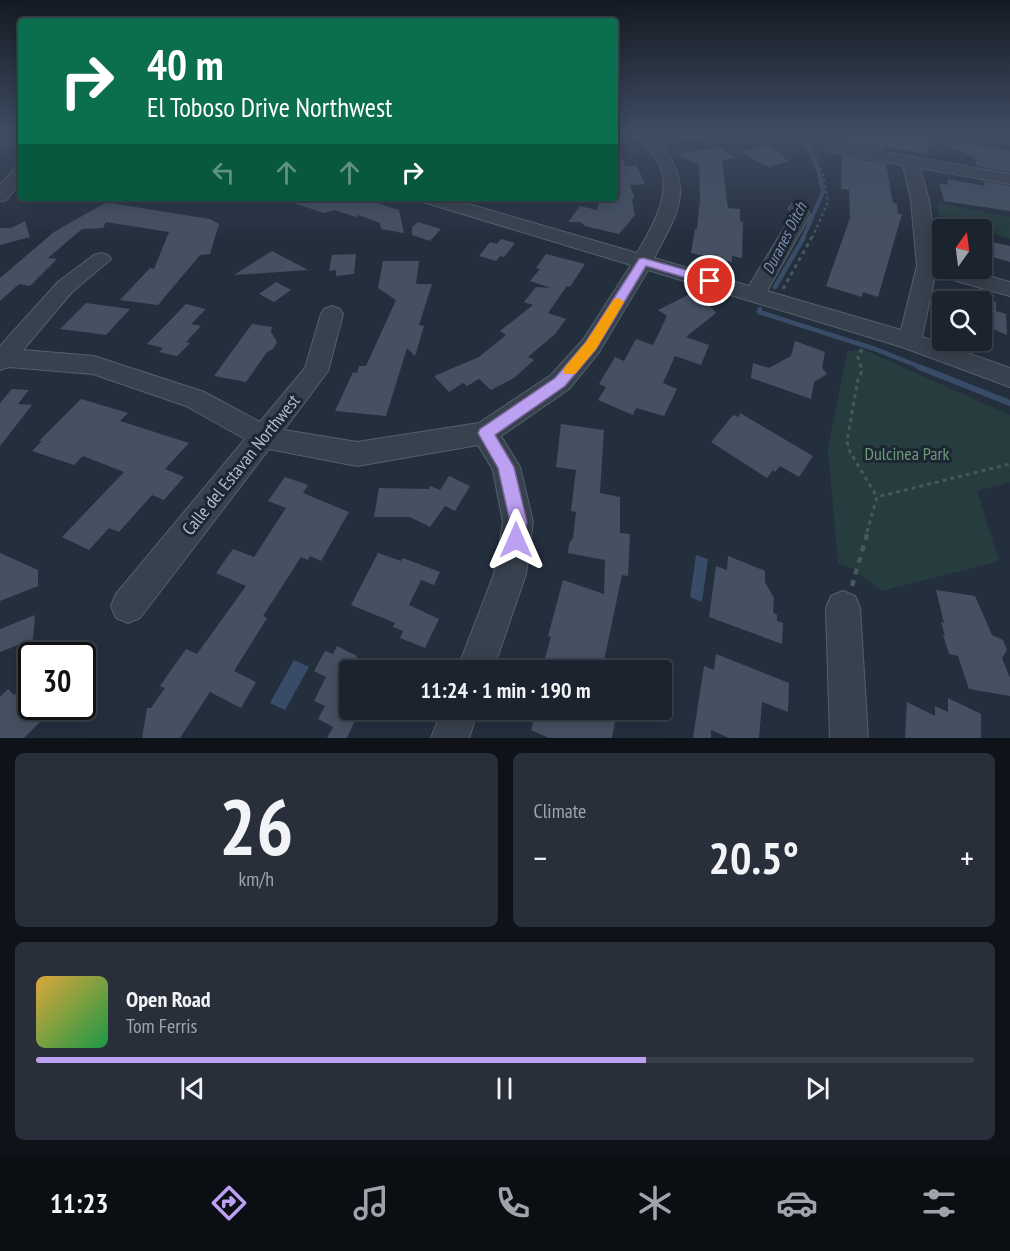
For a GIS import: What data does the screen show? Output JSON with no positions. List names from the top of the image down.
{
  "streets": {
    "street": ["Calle del Estavan Northwest"]
  },
  "water": ["Duranes Ditch"],
  "parks": ["Dulcinea Park"],
  "north": "top",
  "page": {
    "turn": ["40 m", "El Toboso Drive Northwest"],
    "limit": "30",
    "trip": "11:24 · 1 min · 190 m",
    "tile": [
      ["26", "km/h"],
      "Climate"
    ],
    "heat": ["−", "20.5°", "+"],
    "song": ["Open Road", "Tom Ferris"],
    "tabs": "11:23"
  }
}
